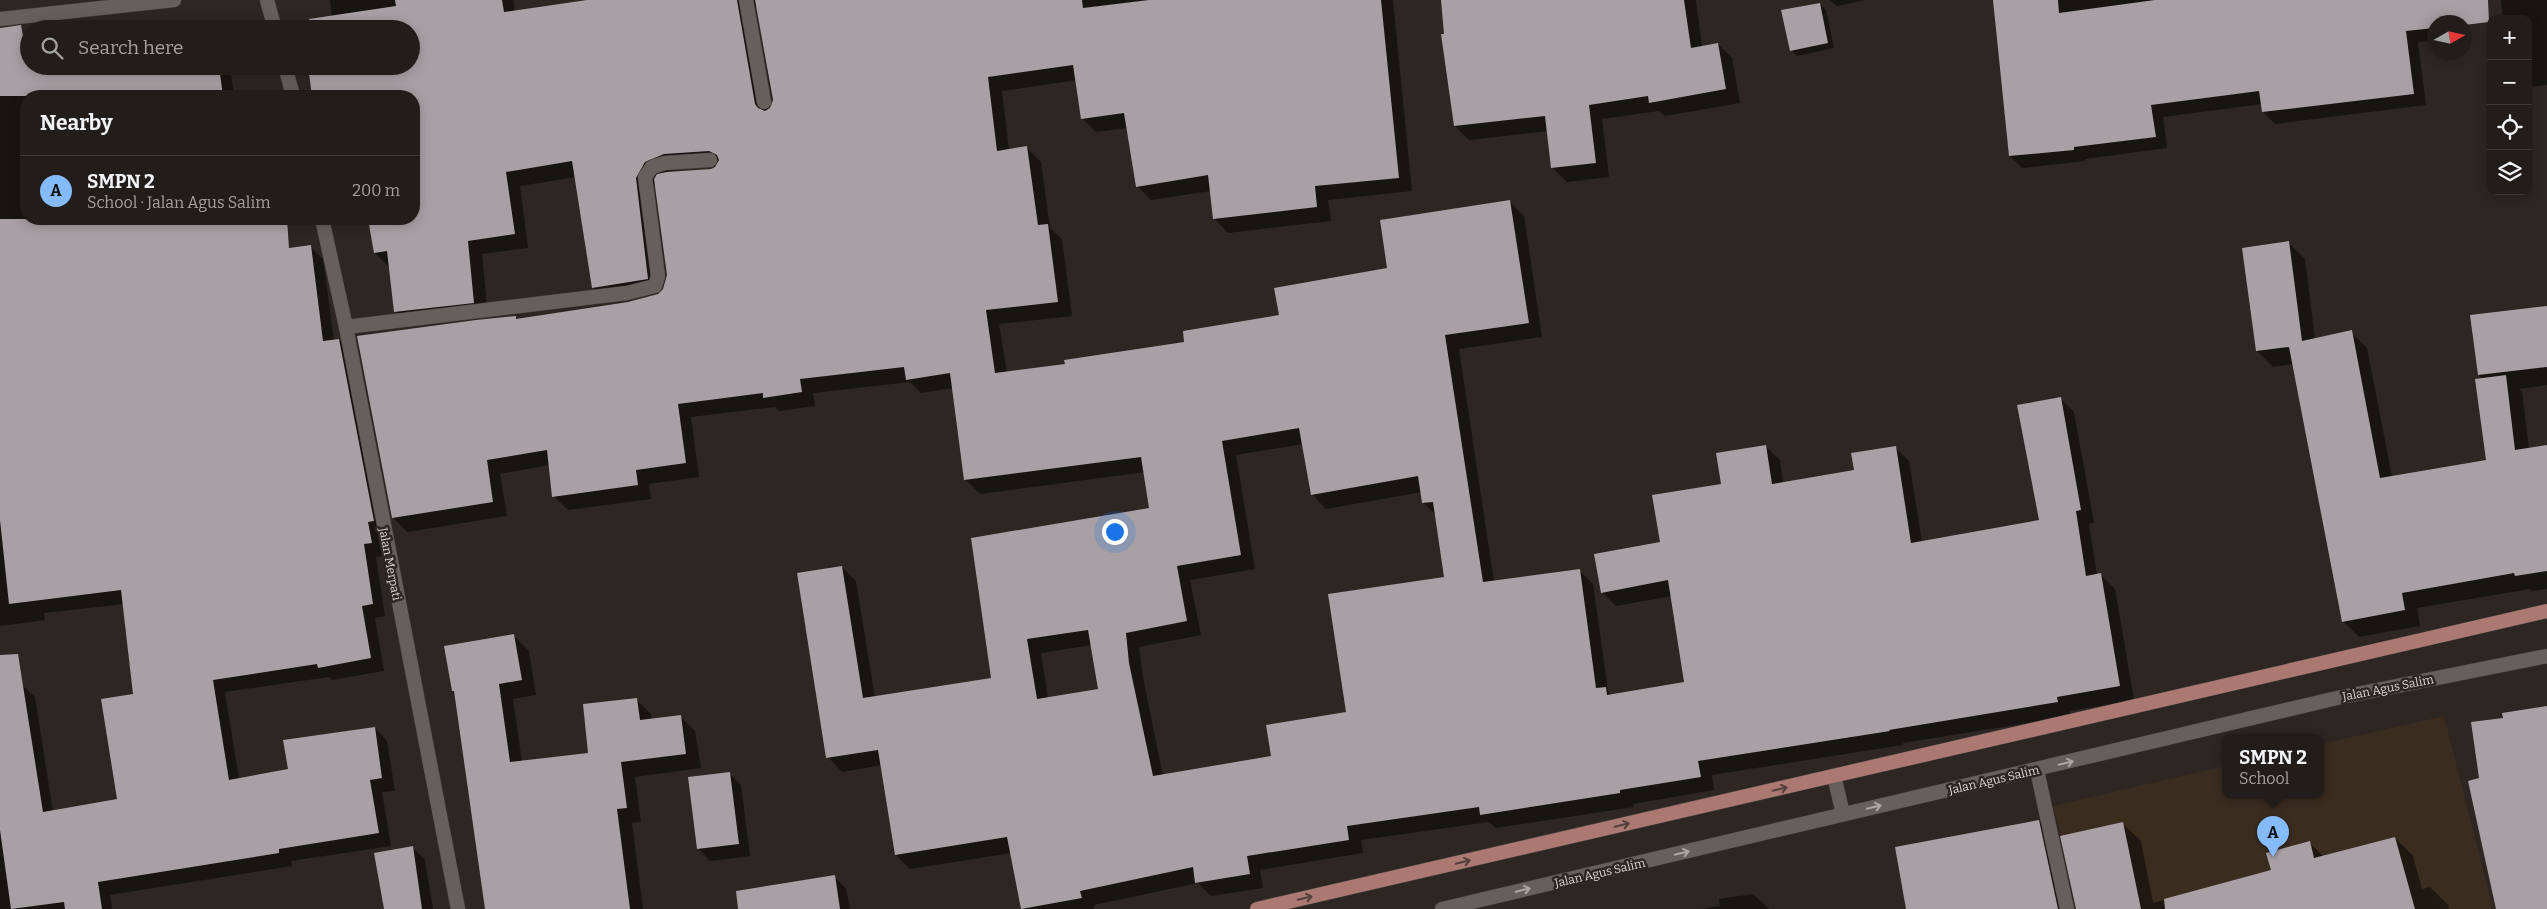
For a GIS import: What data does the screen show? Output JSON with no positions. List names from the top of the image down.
{
  "streets": {
    "main road": ["Jalan Merpati", "Jalan Agus Salim"]
  },
  "north": "right",
  "page": {
    "map_buttons": ["+", "−"],
    "search": "Search here",
    "heading": "Nearby",
    "list": [
      {
        "mark": "A",
        "name": "SMPN 2",
        "note": "School · Jalan Agus Salim",
        "value": "200 m"
      }
    ],
    "popup": ["SMPN 2", "School"],
    "pins": "A"
  }
}
